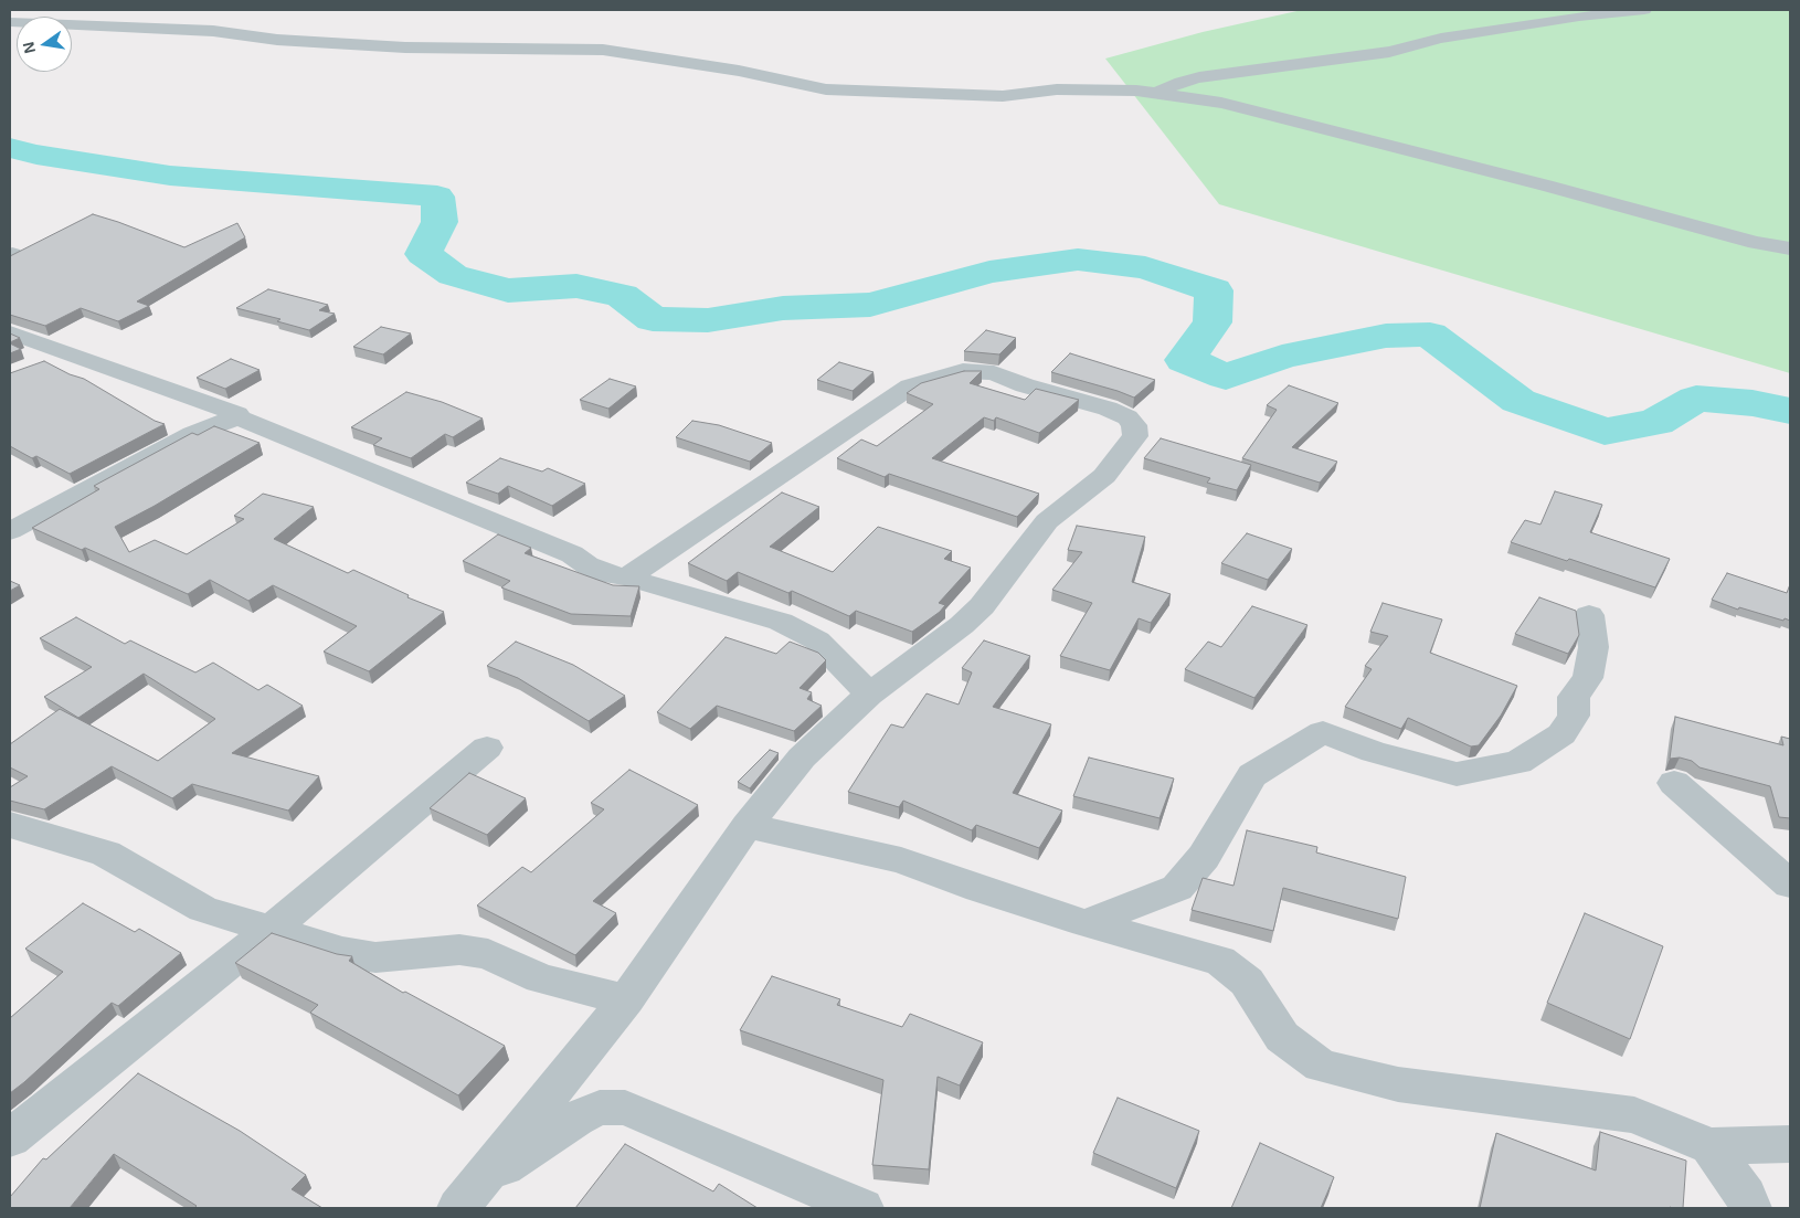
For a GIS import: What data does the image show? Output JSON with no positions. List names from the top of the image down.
{
  "north": "left"
}
